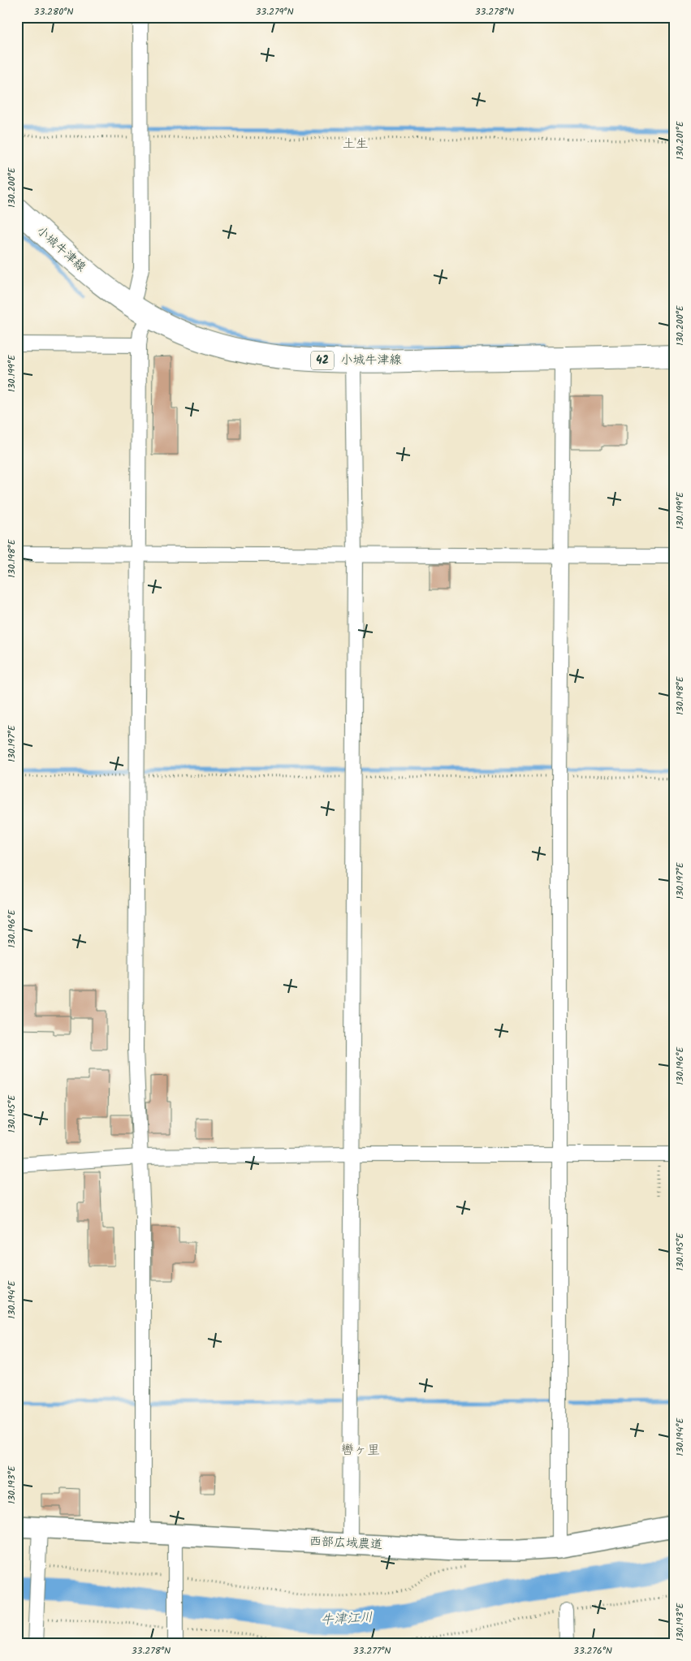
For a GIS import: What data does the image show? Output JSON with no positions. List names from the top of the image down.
{
  "streets": {
    "main road": ["小城牛津線", "42"],
    "street": ["西部広域農道"]
  },
  "districts": ["土生", "轡ヶ里"],
  "water": ["牛津江川"],
  "coordinates": [
    "33.280°N",
    "33.279°N",
    "33.278°N",
    "130.201°E",
    "130.200°E",
    "130.199°E",
    "130.198°E",
    "130.197°E",
    "130.196°E",
    "130.195°E",
    "130.194°E",
    "130.193°E",
    "33.277°N",
    "33.276°N"
  ]
}
